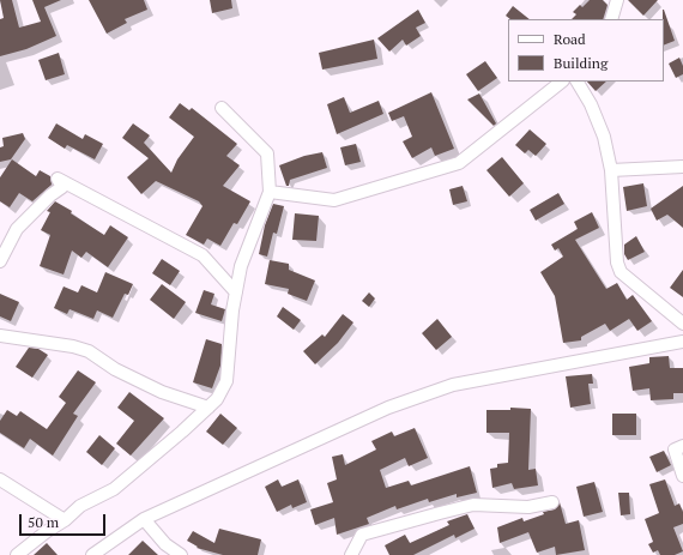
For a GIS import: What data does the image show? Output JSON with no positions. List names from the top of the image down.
{
  "legend": ["Road", "Building"],
  "scale_bar": "50 m"
}
